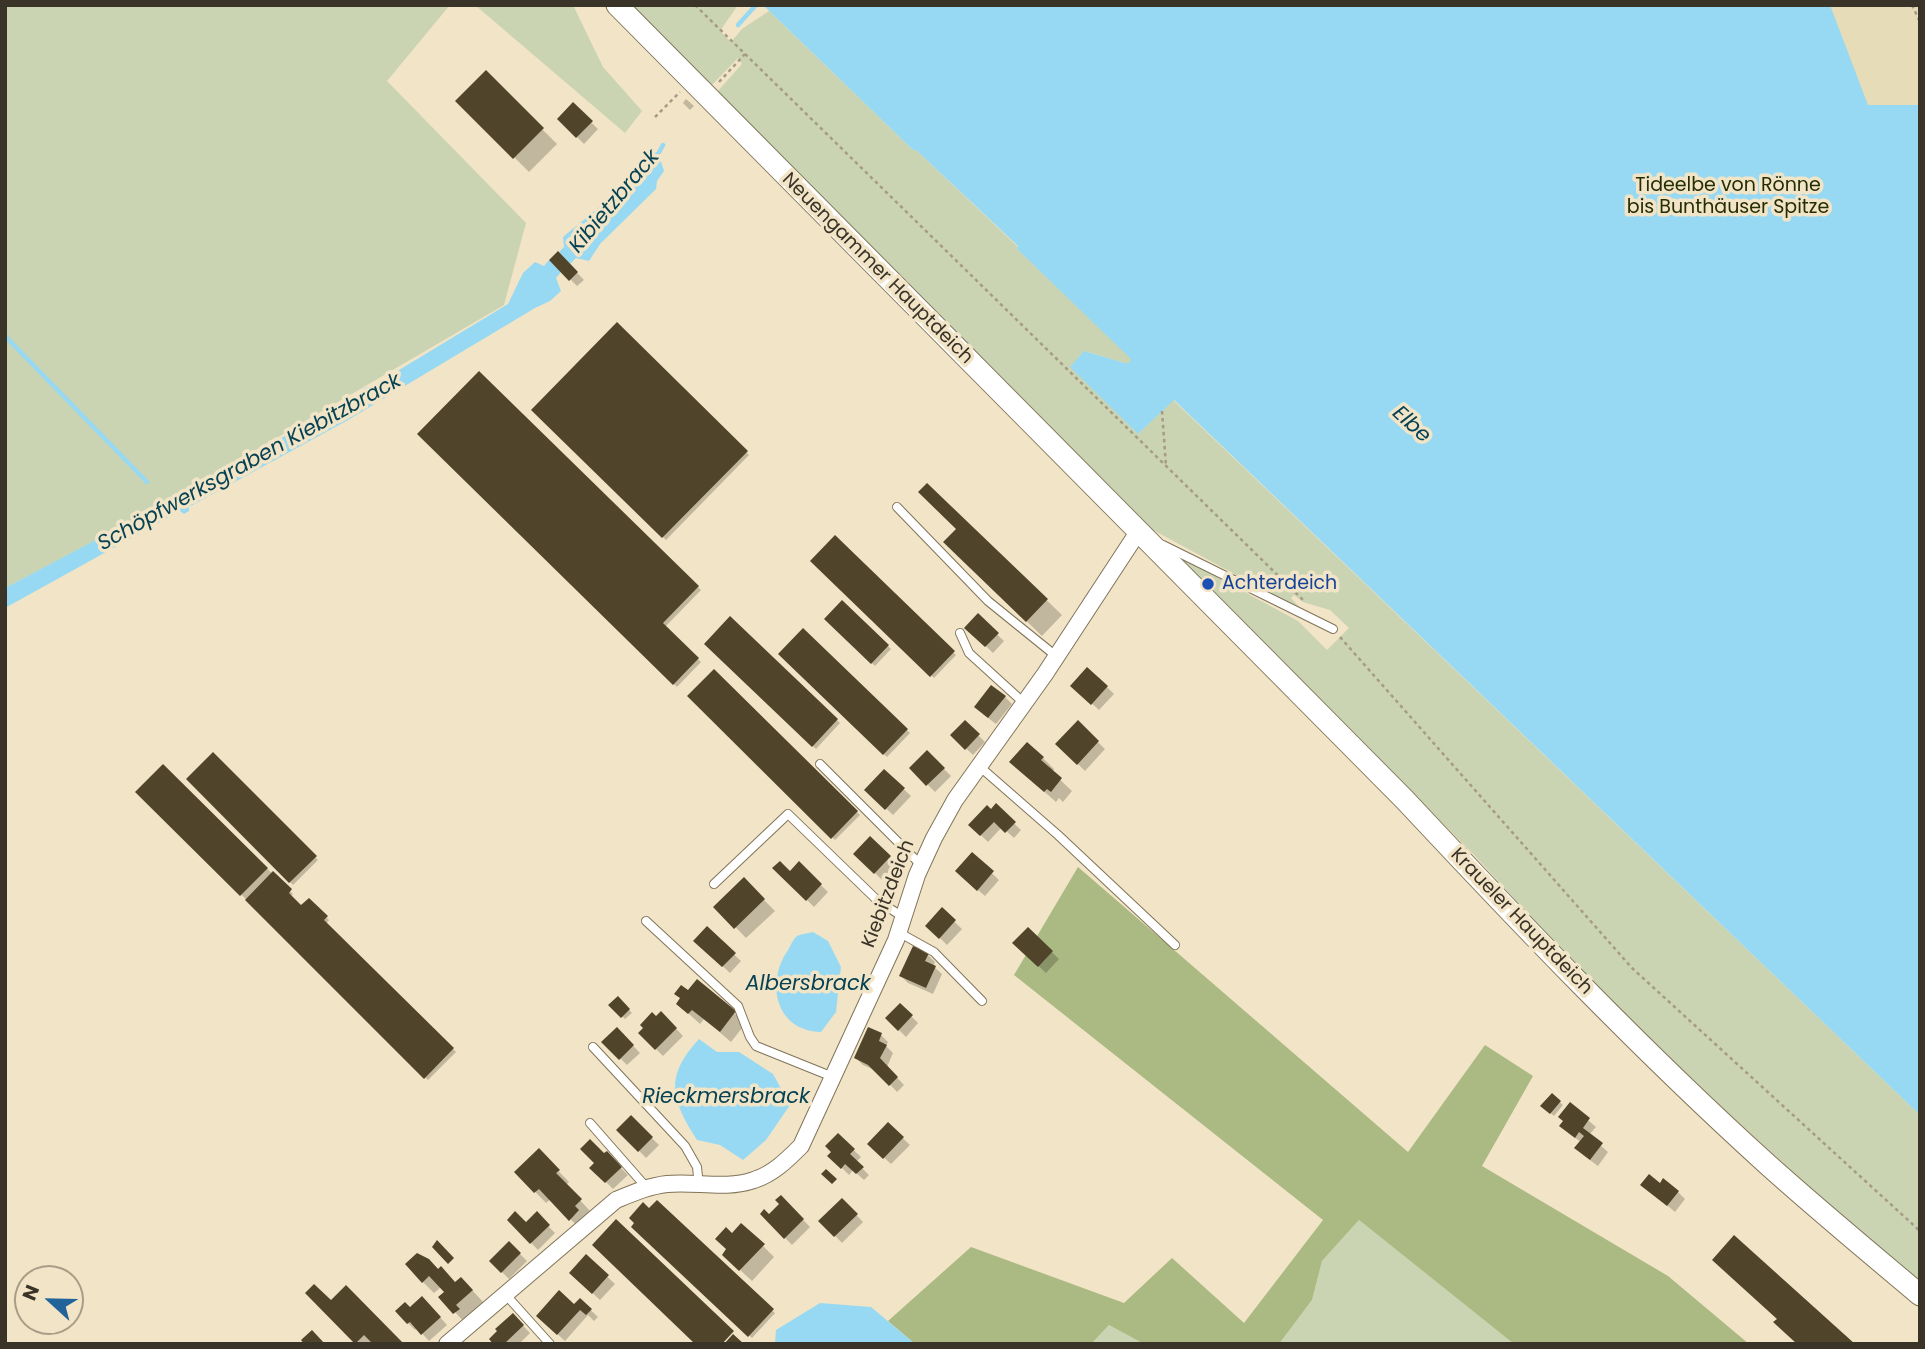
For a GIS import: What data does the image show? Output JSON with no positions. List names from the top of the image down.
{
  "streets": {
    "street": ["Neuengammer Hauptdeich", "Kiebitzdeich", "Kraueler Hauptdeich"]
  },
  "crossings": [
    ["Neuengammer Hauptdeich", "Kiebitzdeich"],
    ["Neuengammer Hauptdeich", "Kraueler Hauptdeich"],
    ["Kiebitzdeich", "Kraueler Hauptdeich"]
  ],
  "water": [
    "Kibietzbrack",
    "Elbe",
    "Schöpfwerksgraben Kiebitzbrack",
    "Albersbrack",
    "Rieckmersbrack"
  ],
  "parks": ["Tideelbe von Rönne bis Bunthäuser Spitze"],
  "places": ["Achterdeich"],
  "north": "left"
}
